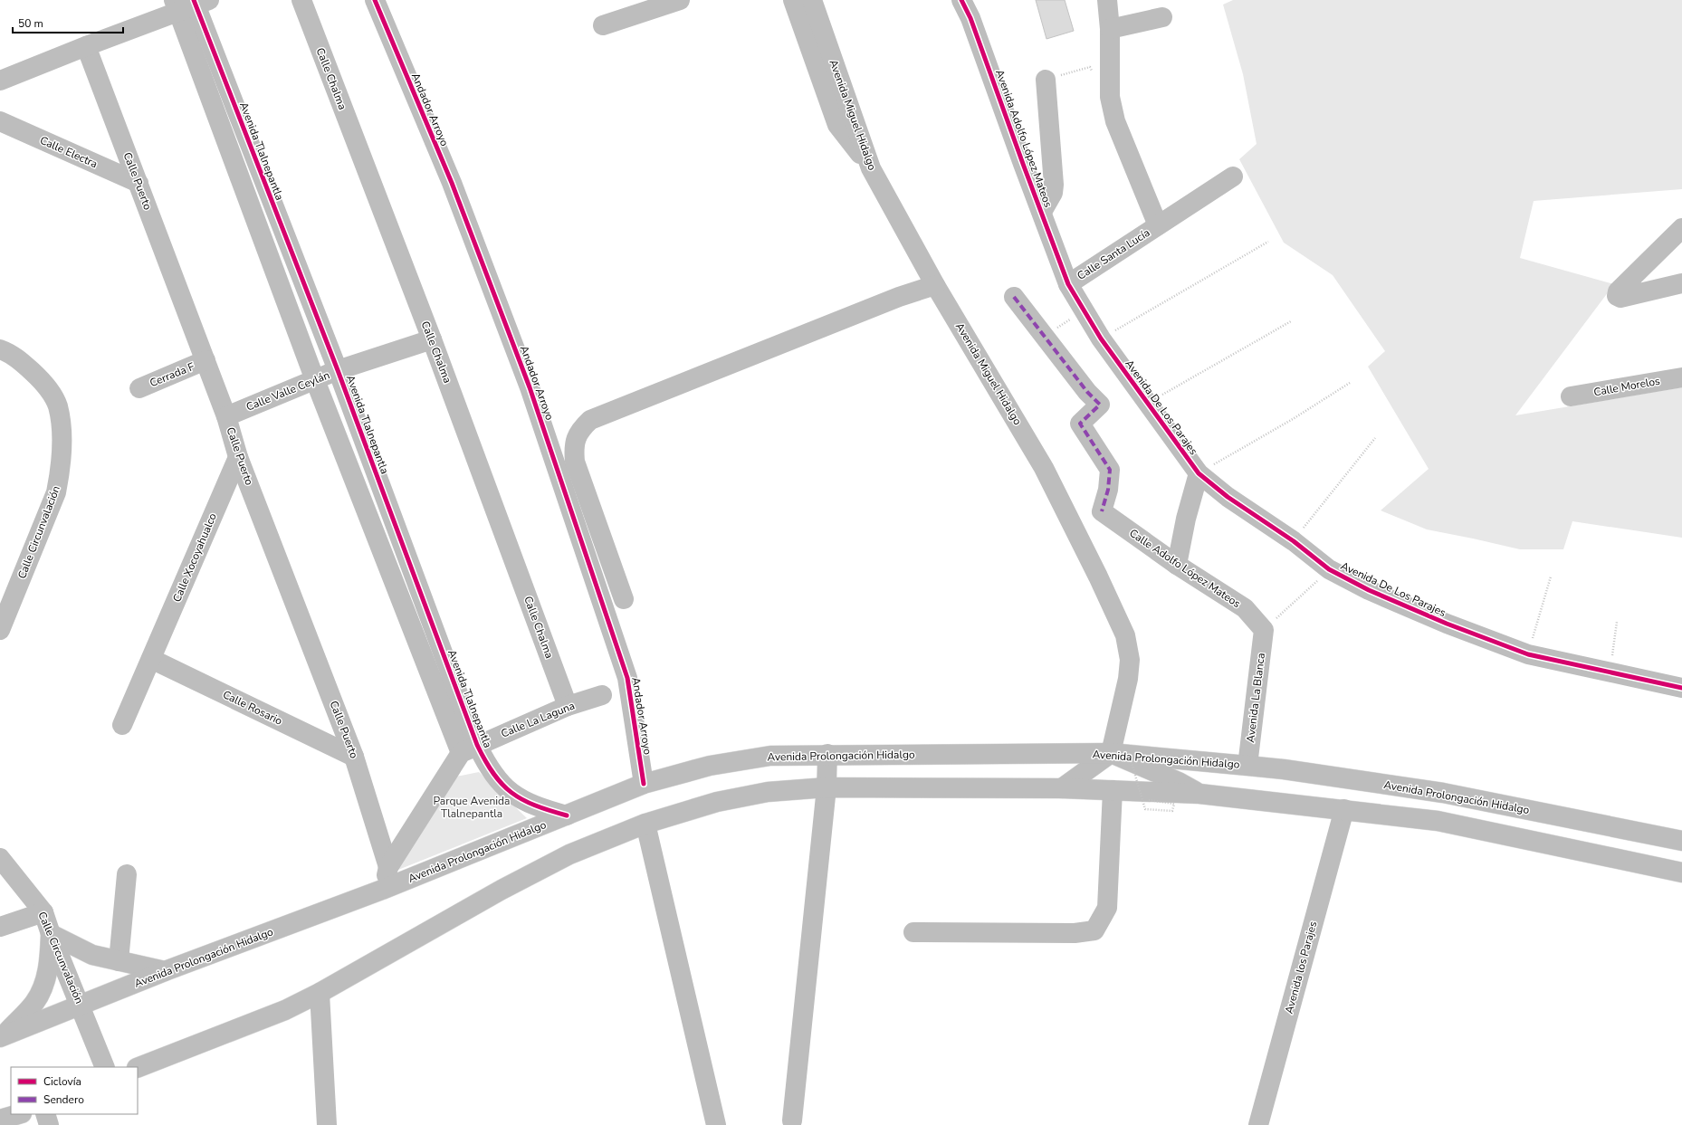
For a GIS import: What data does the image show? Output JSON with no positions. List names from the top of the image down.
{
  "streets": {
    "main road": [
      "Calle Chalma",
      "Andador Arroyo",
      "Avenida Miguel Hidalgo",
      "Avenida Adolfo López Mateos",
      "Avenida Tlalnepantla",
      "Calle Electra",
      "Calle Puerto",
      "Calle Santa Lucía",
      "Cerrada F",
      "Calle Morelos",
      "Calle Valle Ceylán",
      "Avenida De Los Parajes",
      "Calle Circunvalación",
      "Calle Xocoyahualco",
      "Calle Adolfo López Mateos",
      "Avenida La Blanca",
      "Calle Rosario",
      "Calle La Laguna",
      "Avenida Prolongación Hidalgo",
      "Avenida los Parajes"
    ]
  },
  "crossings": [
    ["Calle Chalma", "Calle Valle Ceylán"],
    ["Calle Chalma", "Calle La Laguna"],
    ["Andador Arroyo", "Avenida Prolongación Hidalgo"],
    ["Avenida Miguel Hidalgo", "Avenida Prolongación Hidalgo"],
    ["Avenida Adolfo López Mateos", "Calle Santa Lucía"],
    ["Avenida Adolfo López Mateos", "Avenida De Los Parajes"],
    ["Avenida Tlalnepantla", "Calle Valle Ceylán"],
    ["Avenida Tlalnepantla", "Calle La Laguna"],
    ["Avenida Tlalnepantla", "Avenida Prolongación Hidalgo"],
    ["Calle Electra", "Calle Puerto"],
    ["Calle Puerto", "Cerrada F"],
    ["Calle Puerto", "Calle Valle Ceylán"],
    ["Calle Puerto", "Calle Xocoyahualco"],
    ["Calle Puerto", "Calle Rosario"],
    ["Calle Santa Lucía", "Avenida De Los Parajes"],
    ["Calle Circunvalación", "Avenida Prolongación Hidalgo"],
    ["Calle Xocoyahualco", "Calle Rosario"],
    ["Calle Adolfo López Mateos", "Avenida La Blanca"],
    ["Avenida La Blanca", "Avenida Prolongación Hidalgo"]
  ],
  "parks": ["Parque Avenida Tlalnepantla"],
  "legend": ["Ciclovía", "Sendero"],
  "scale_bar": "50 m"
}
